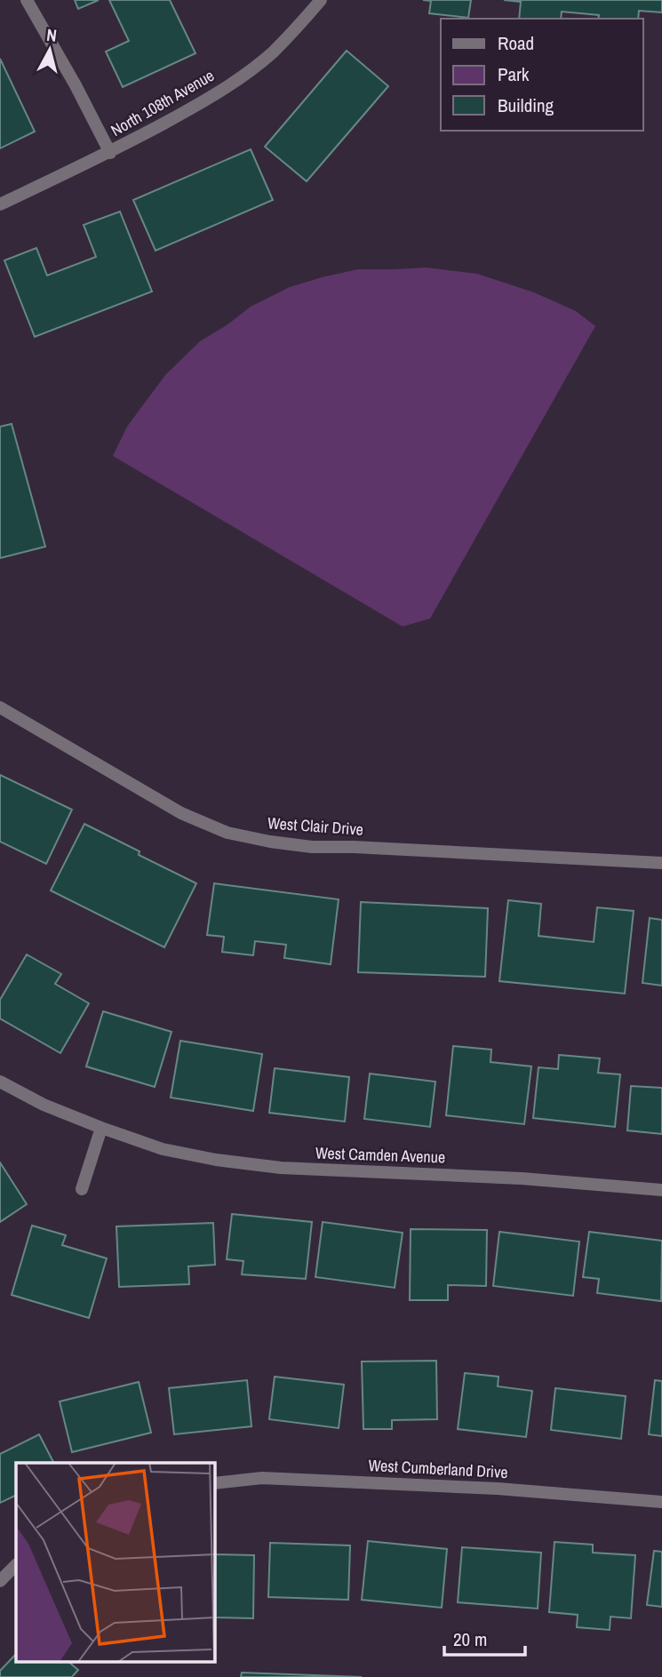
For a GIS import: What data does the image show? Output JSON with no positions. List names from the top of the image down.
{
  "streets": {
    "street": [
      "North 108th Avenue",
      "West Clair Drive",
      "West Camden Avenue",
      "West Cumberland Drive"
    ]
  },
  "legend": ["Road", "Park", "Building"],
  "scale_bar": "20 m",
  "north": "top"
}
